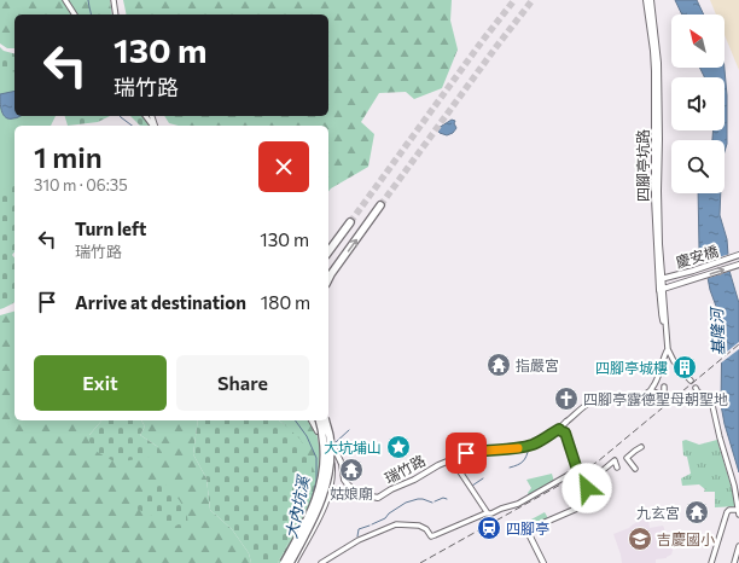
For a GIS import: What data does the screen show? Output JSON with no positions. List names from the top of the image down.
{
  "streets": {
    "street": ["四腳亭坑路", "慶安橋", "瑞竹路"]
  },
  "crossings": [
    ["四腳亭坑路", "慶安橋"],
    ["四腳亭坑路", "瑞竹路"]
  ],
  "water": ["基隆河", "大內坑溪"],
  "places": {
    "temple": ["指嚴宮", "姑娘廟", "九玄宮"],
    "building": ["四腳亭城樓"],
    "church": ["四腳亭露德聖母朝聖地"],
    "place": ["大坑埔山"],
    "station": ["四腳亭"],
    "school or university": ["吉慶國小"]
  },
  "north": "top left",
  "page": {
    "turn": ["130 m", "瑞竹路"],
    "heading": ["1 min", "310 m · 06:35"],
    "list": [
      {
        "name": "Turn left",
        "note": "瑞竹路",
        "value": "130 m"
      },
      {
        "name": "Arrive at destination",
        "value": "180 m"
      }
    ],
    "buttons": ["Exit", "Share"]
  }
}
